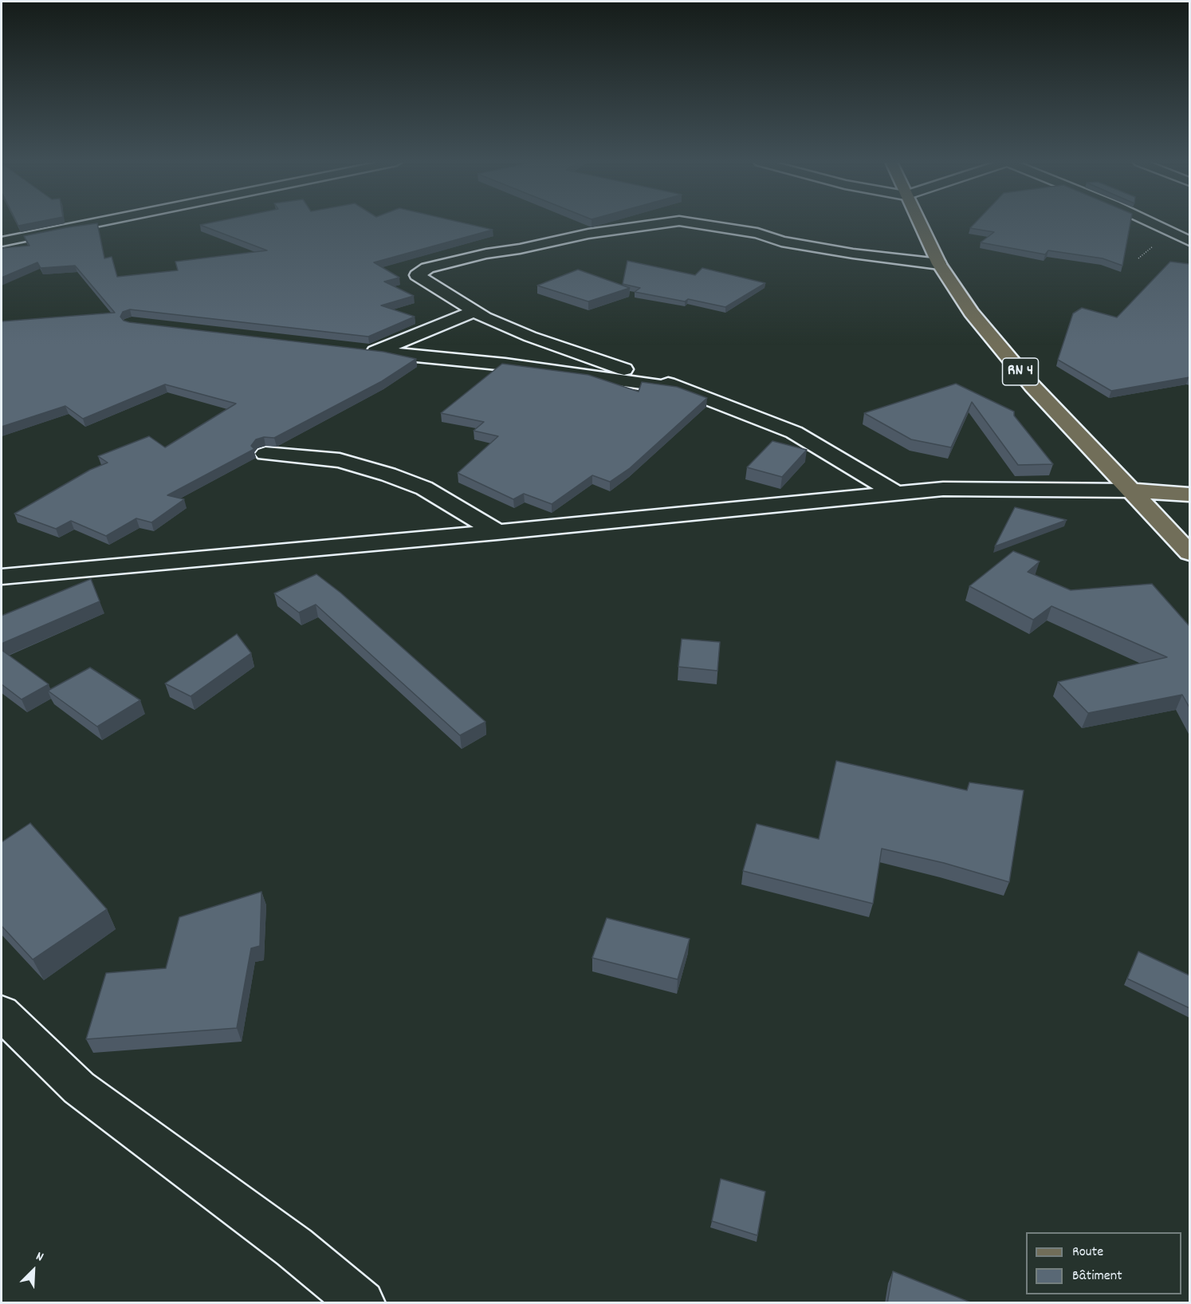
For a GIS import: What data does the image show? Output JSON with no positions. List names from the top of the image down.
{
  "streets": {
    "main road": ["RN 4"]
  },
  "legend": ["Route", "Bâtiment"],
  "north": "top right"
}
